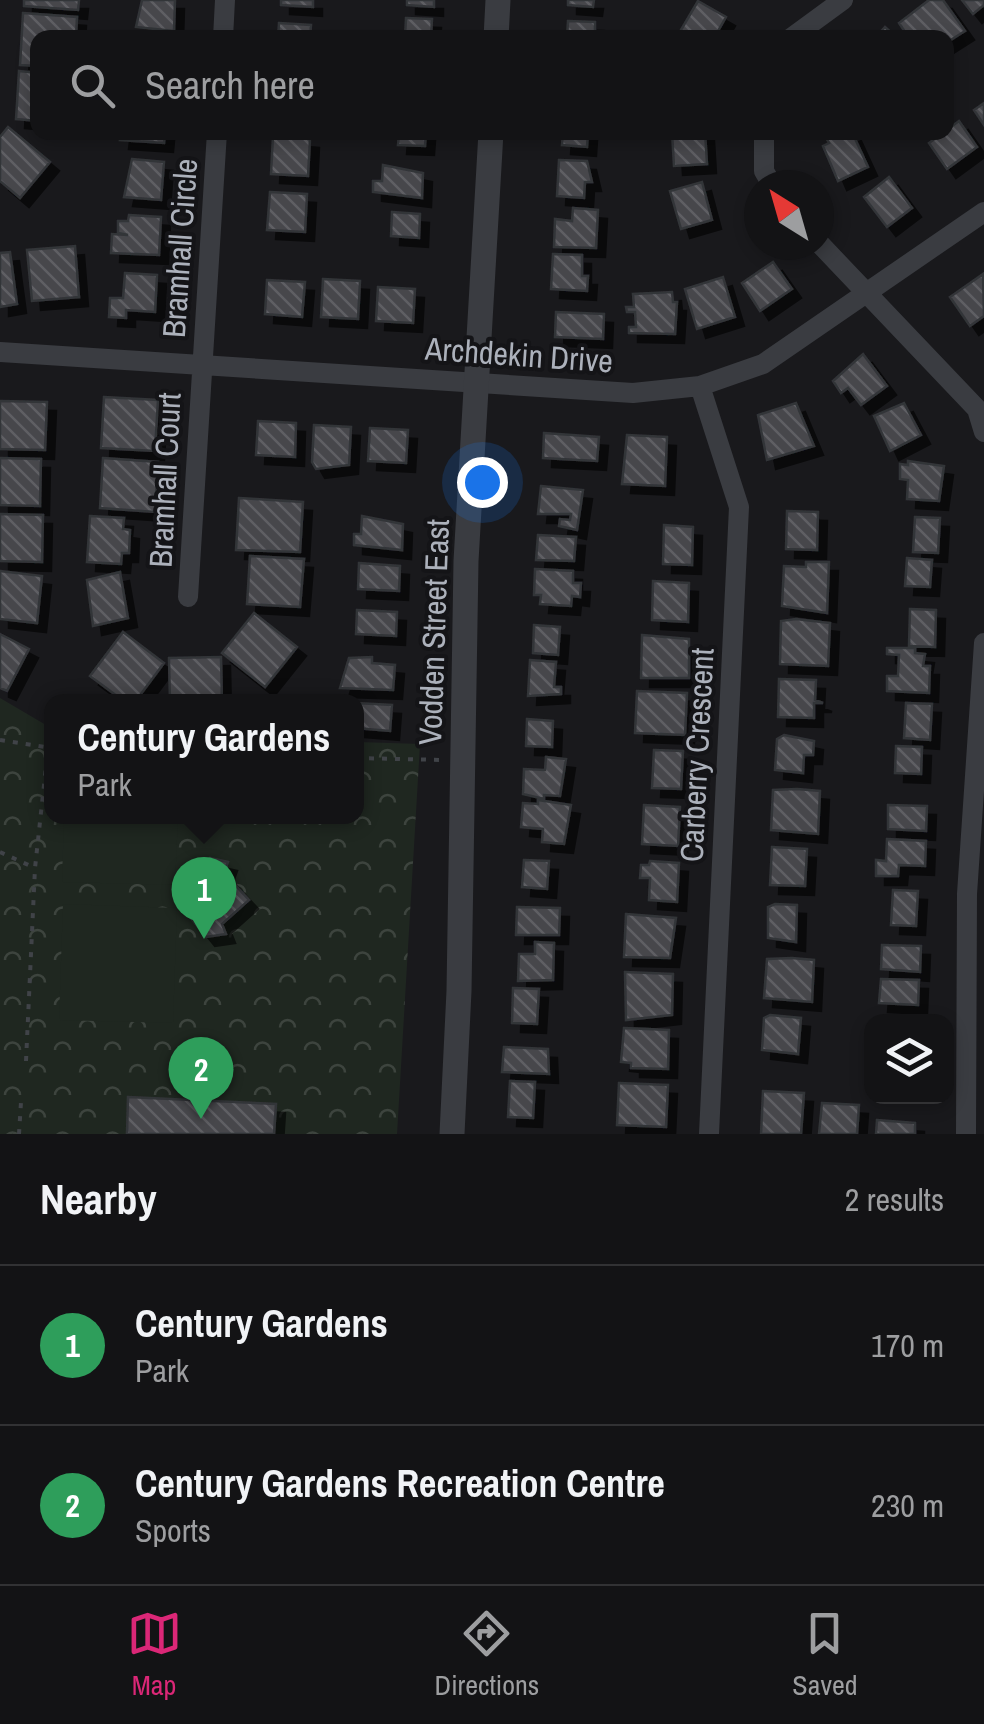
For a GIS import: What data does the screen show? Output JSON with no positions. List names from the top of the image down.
{
  "streets": {
    "street": [
      "Bramhall Circle",
      "Archdekin Drive",
      "Bramhall Court",
      "Vodden Street East",
      "Carberry Crescent"
    ]
  },
  "crossings": [
    ["Bramhall Circle", "Archdekin Drive"],
    ["Bramhall Circle", "Bramhall Court"],
    ["Archdekin Drive", "Bramhall Court"],
    ["Archdekin Drive", "Vodden Street East"],
    ["Archdekin Drive", "Carberry Crescent"]
  ],
  "north": "top left",
  "page": {
    "search": "Search here",
    "popup": ["Century Gardens", "Park"],
    "pins": ["1", "2"],
    "heading": ["Nearby", "2 results"],
    "list": [
      {
        "mark": "1",
        "name": "Century Gardens",
        "note": "Park",
        "value": "170 m"
      },
      {
        "mark": "2",
        "name": "Century Gardens Recreation Centre",
        "note": "Sports",
        "value": "230 m"
      }
    ],
    "nav": ["Map", "Directions", "Saved"]
  }
}
